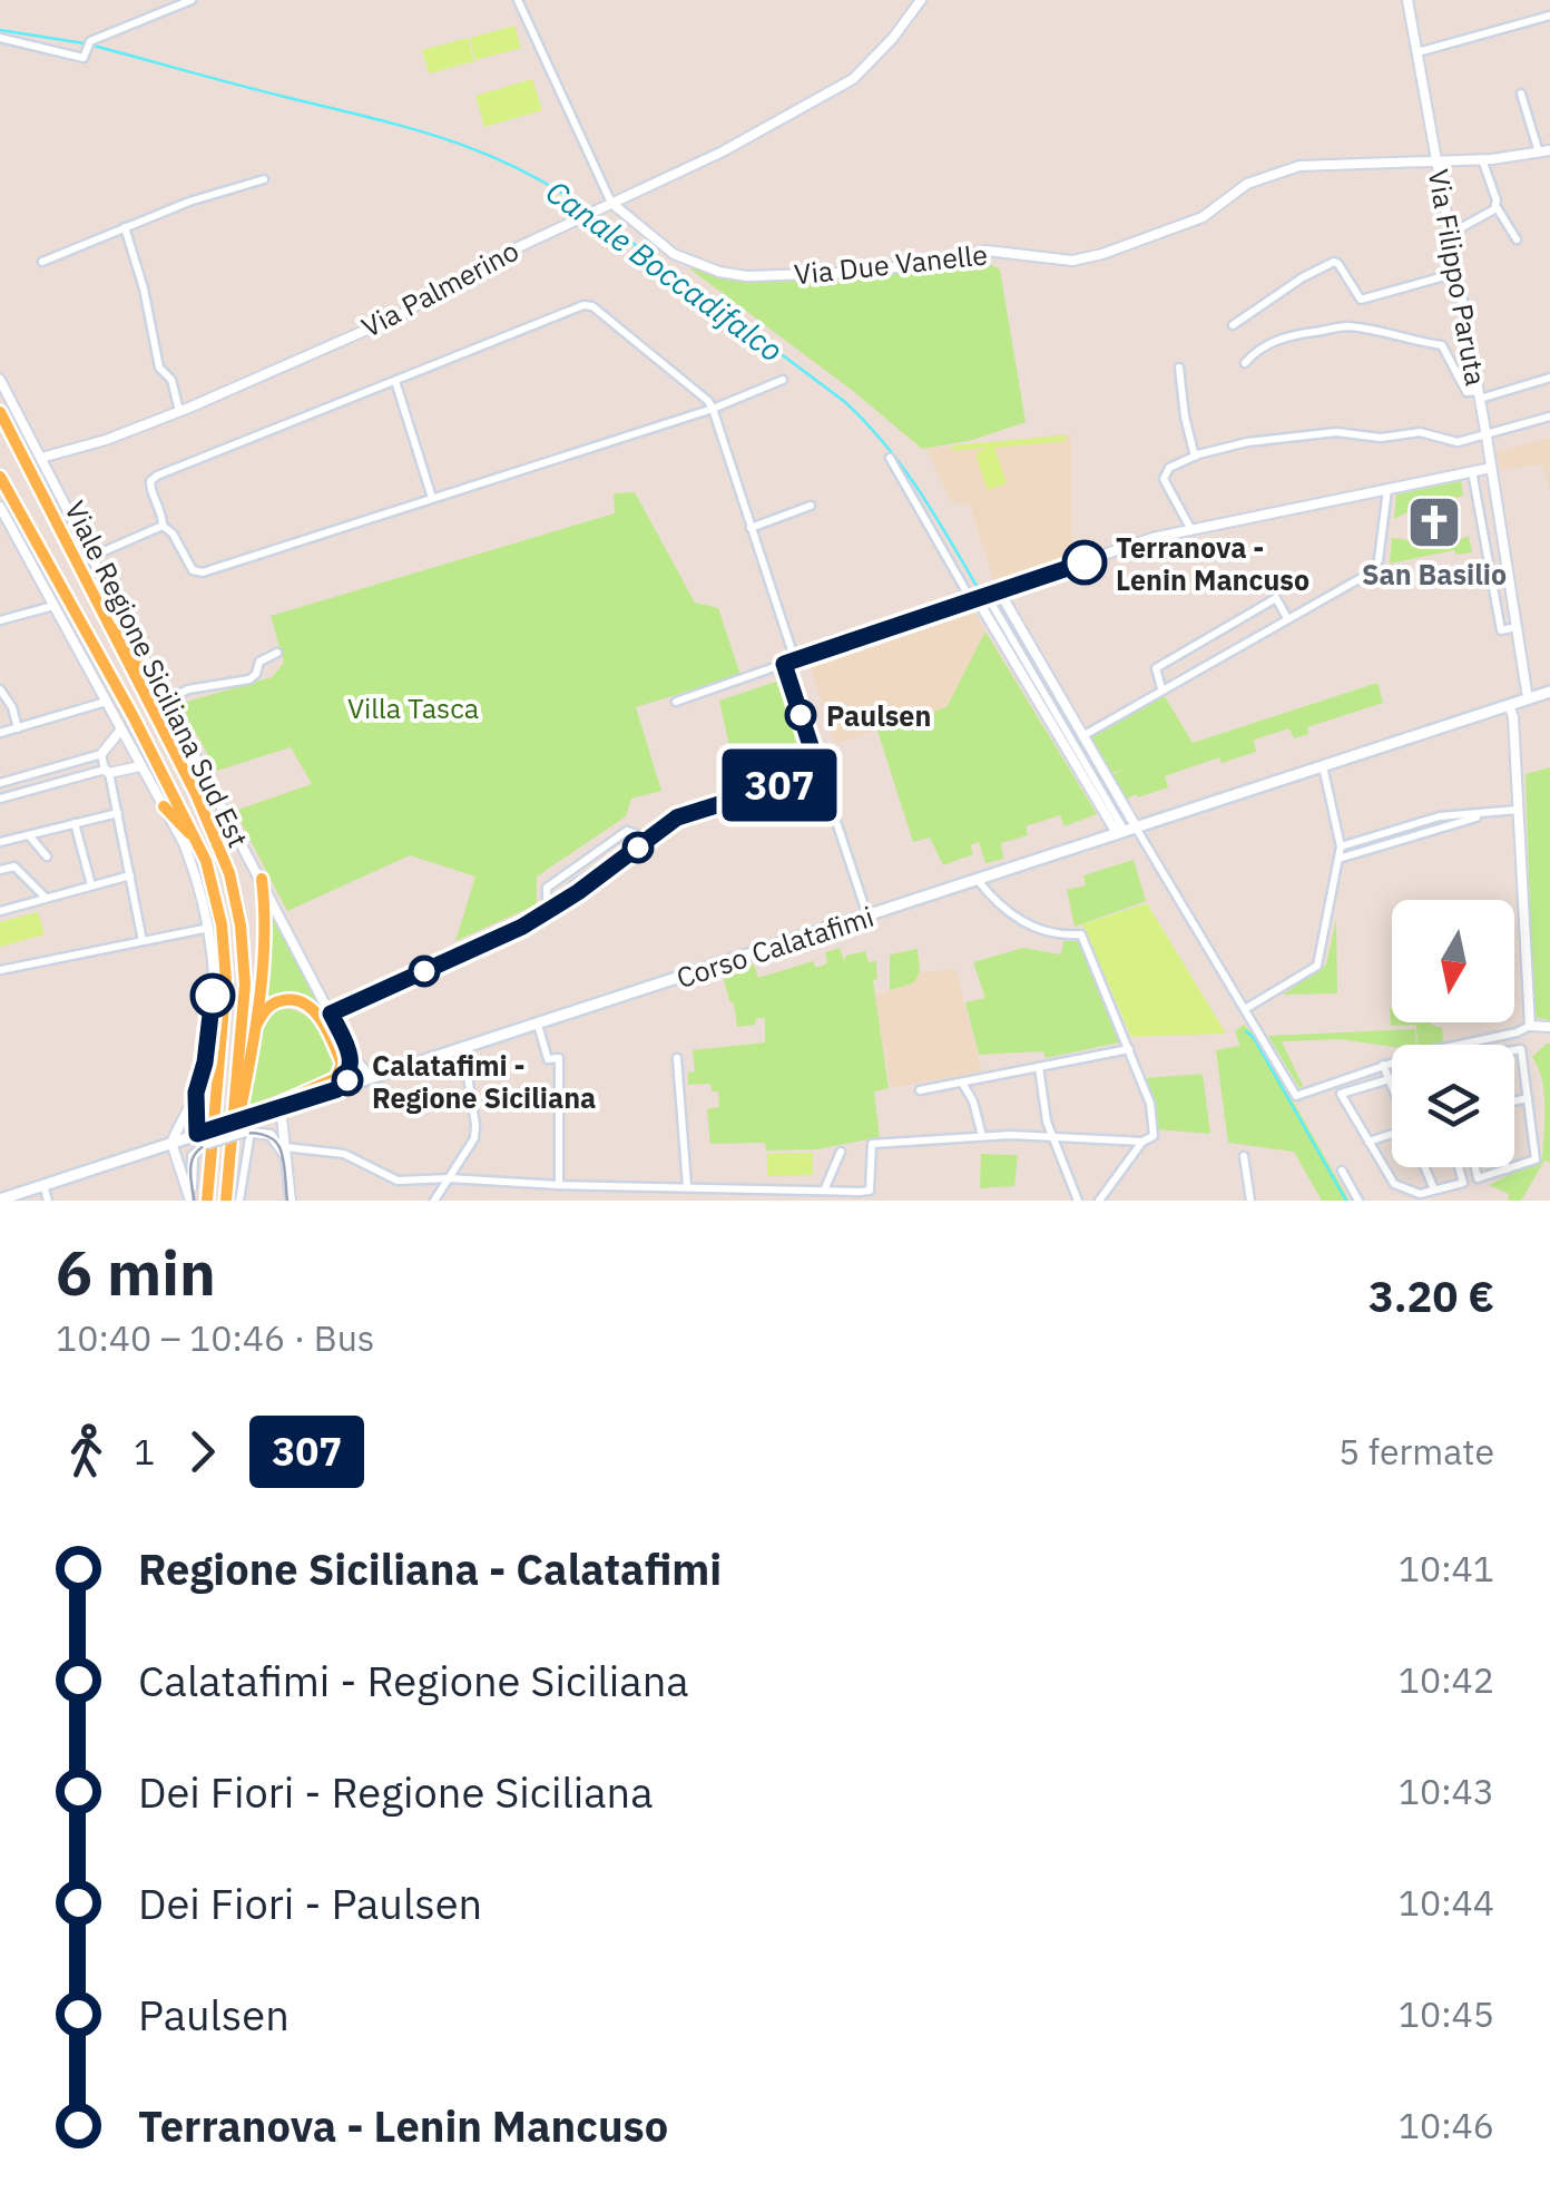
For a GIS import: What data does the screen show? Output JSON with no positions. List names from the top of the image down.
{
  "streets": {
    "main road": ["Viale Regione Siciliana Sud Est", "Corso Calatafimi"],
    "street": ["Via Due Vanelle", "Via Filippo Paruta", "Via Palmerino"]
  },
  "crossings": [
    ["Via Due Vanelle", "Via Filippo Paruta"],
    ["Via Due Vanelle", "Via Palmerino"],
    ["Via Filippo Paruta", "Corso Calatafimi"],
    ["Via Palmerino", "Viale Regione Siciliana Sud Est"],
    ["Viale Regione Siciliana Sud Est", "Corso Calatafimi"]
  ],
  "water": ["Canale Boccadifalco"],
  "parks": ["Villa Tasca"],
  "places": {
    "church": ["San Basilio"],
    "other": ["Terranova - Lenin Mancuso", "Paulsen", "Calatafimi - Regione Siciliana"]
  },
  "lines": ["bus line 307"],
  "north": "bottom",
  "page": {
    "on_map": "307",
    "heading": ["6 min", "10:40 – 10:46 · Bus", "3.20 €"],
    "legs": ["1", "307", "5 fermate"],
    "list": [
      {
        "name": "Regione Siciliana - Calatafimi",
        "value": "10:41"
      },
      {
        "name": "Calatafimi - Regione Siciliana",
        "value": "10:42"
      },
      {
        "name": "Dei Fiori - Regione Siciliana",
        "value": "10:43"
      },
      {
        "name": "Dei Fiori - Paulsen",
        "value": "10:44"
      },
      {
        "name": "Paulsen",
        "value": "10:45"
      },
      {
        "name": "Terranova - Lenin Mancuso",
        "value": "10:46"
      }
    ]
  }
}
